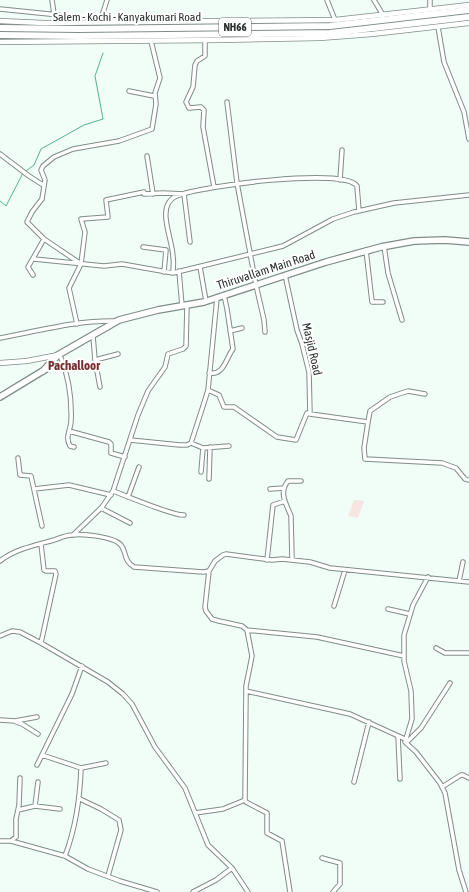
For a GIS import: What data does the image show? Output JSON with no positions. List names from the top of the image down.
{
  "streets": {
    "highway": ["Salem - Kochi - Kanyakumari Road", "NH66"],
    "main road": ["Thiruvallam Main Road"],
    "street": ["Masjid Road"]
  },
  "crossings": [
    ["Thiruvallam Main Road", "Masjid Road"]
  ],
  "districts": ["Pachalloor"]
}
